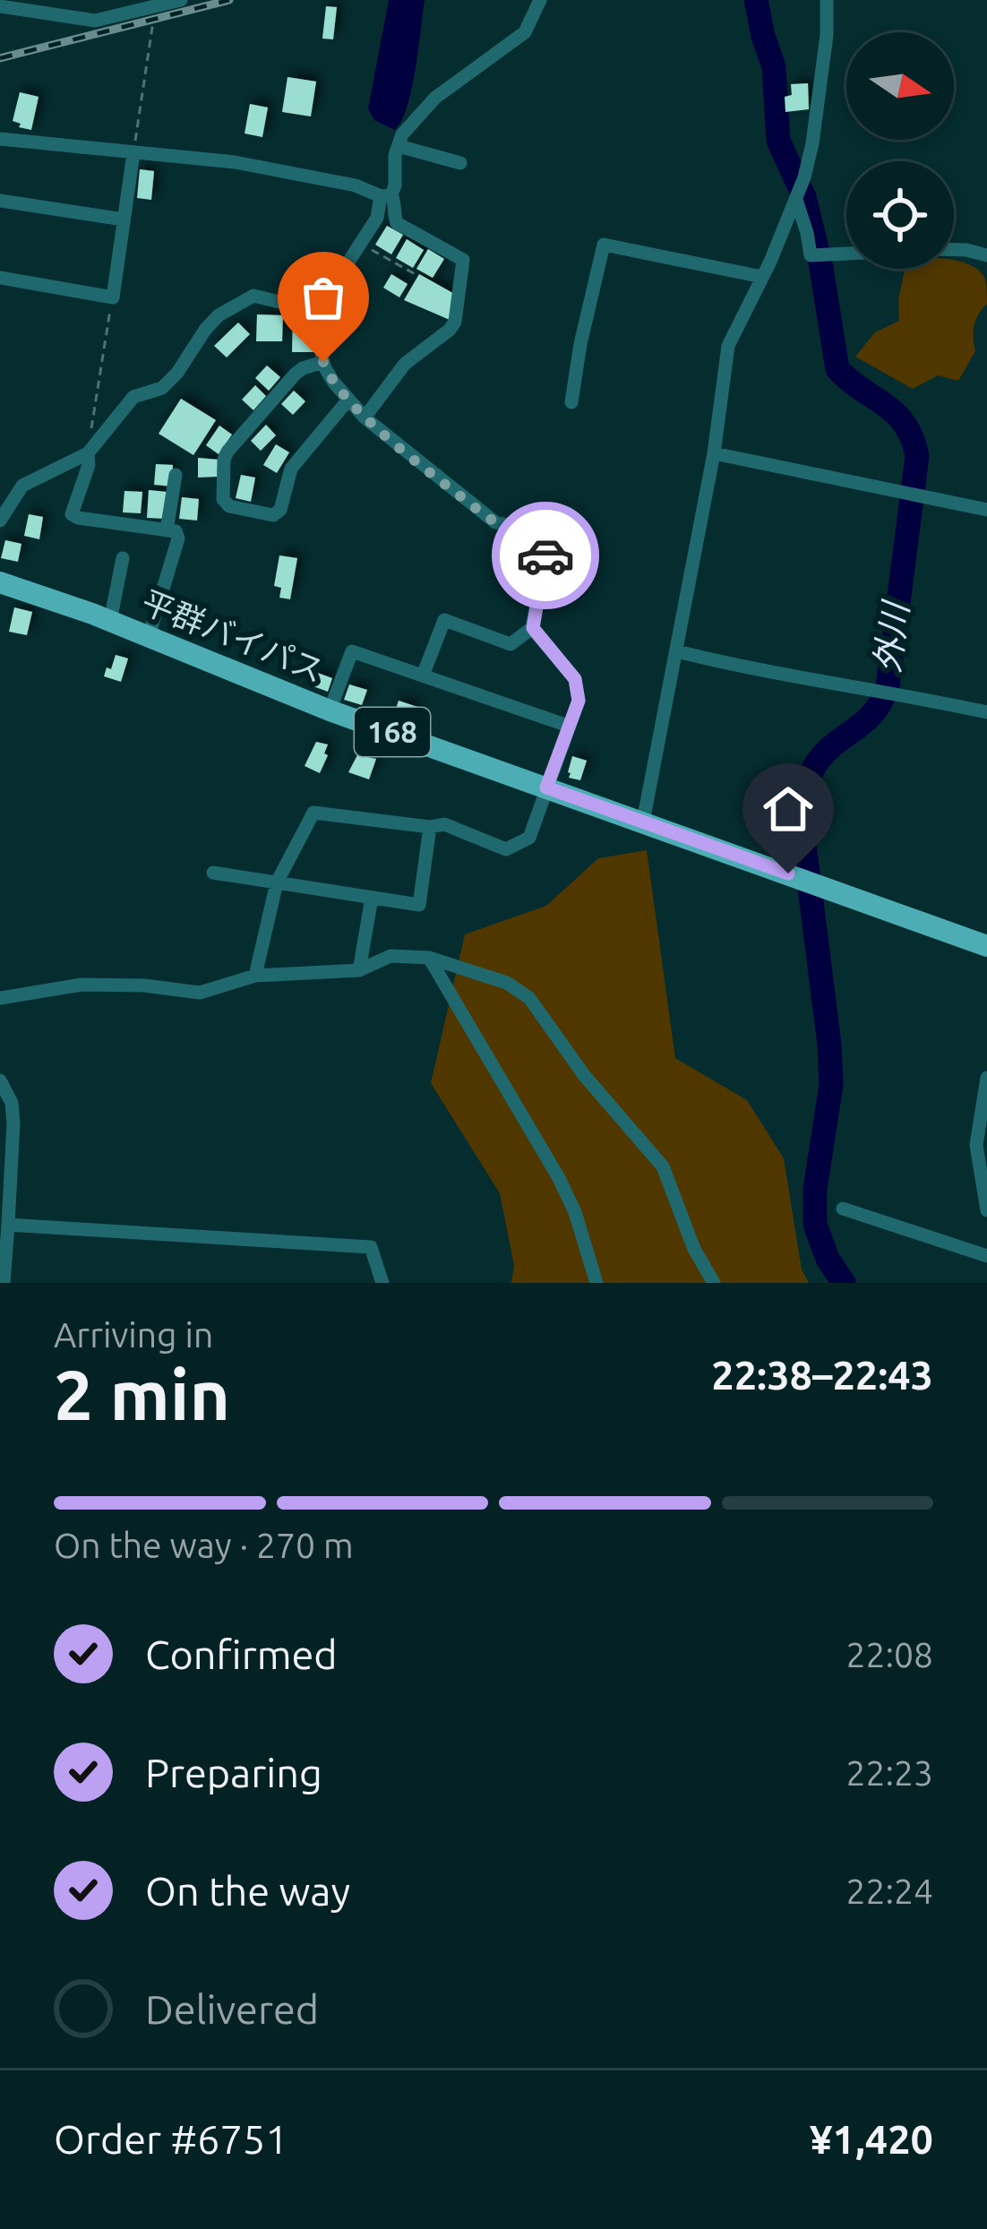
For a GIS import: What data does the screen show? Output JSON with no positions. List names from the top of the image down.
{
  "streets": {
    "highway": ["平群バイパス", "168"]
  },
  "water": ["外川"],
  "north": "right",
  "page": {
    "heading": ["2 min", "Arriving in", "22:38–22:43"],
    "panel": ["Order #6751", "¥1,420"],
    "bar": "On the way · 270 m",
    "list": [
      ["Confirmed", "22:08"],
      ["Preparing", "22:23"],
      ["On the way", "22:24"],
      "Delivered"
    ]
  }
}
